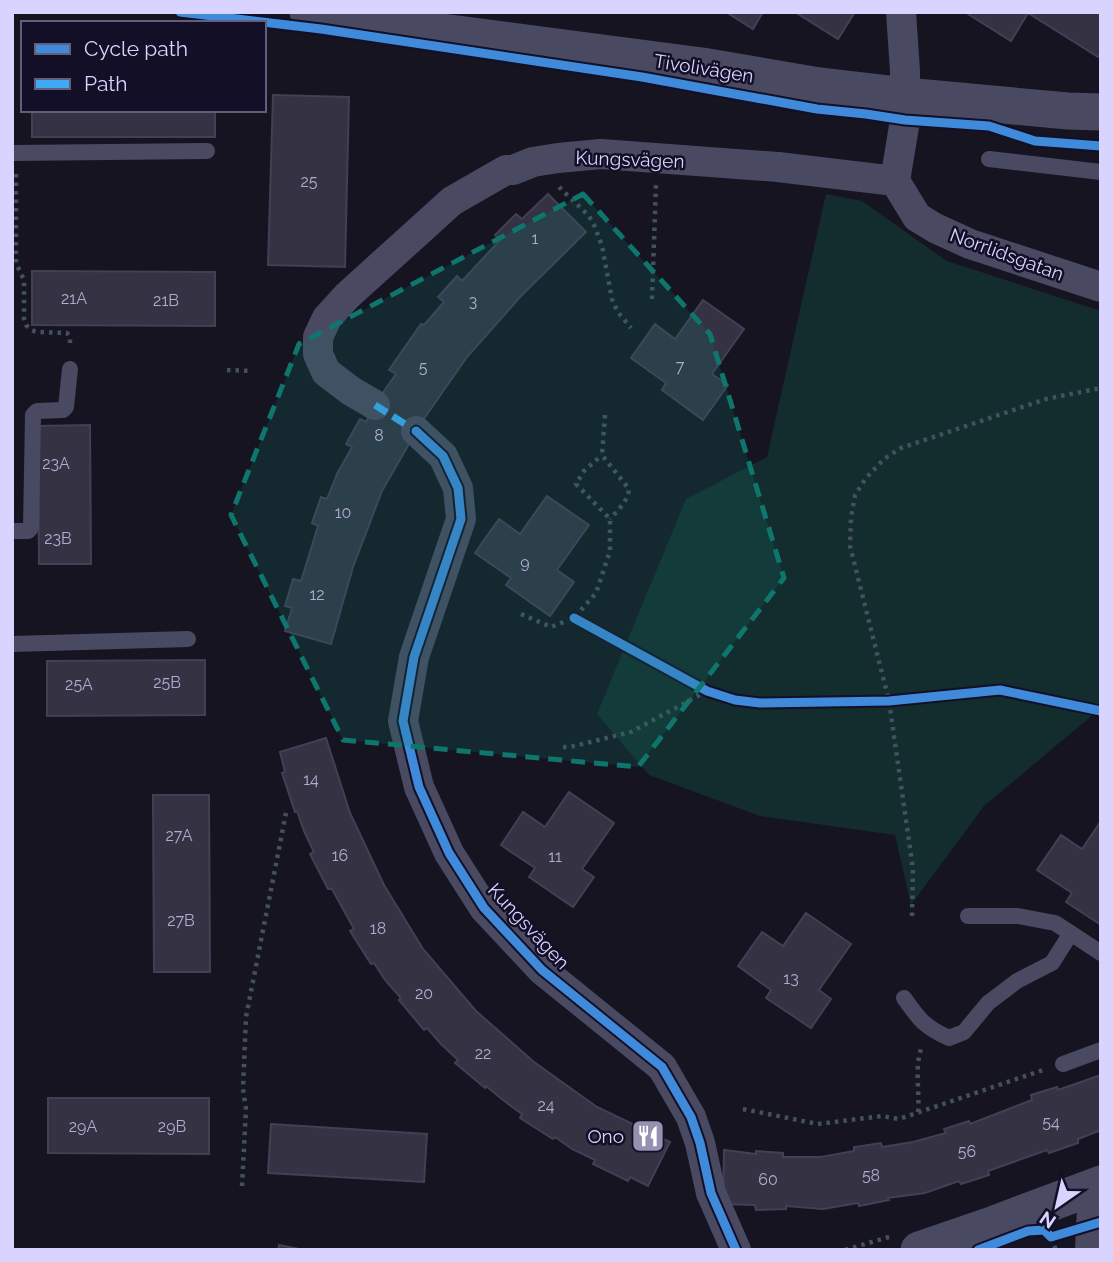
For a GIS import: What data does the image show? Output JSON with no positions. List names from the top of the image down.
{
  "streets": {
    "street": ["Tivolivägen", "Kungsvägen", "Norrlidsgatan"]
  },
  "crossings": [
    ["Kungsvägen", "Norrlidsgatan"]
  ],
  "places": {
    "restaurant": ["Ono"]
  },
  "house_numbers": [
    "25",
    "1",
    "21A",
    "21B",
    "3",
    "7",
    "5",
    "8",
    "23A",
    "10",
    "23B",
    "9",
    "12",
    "25B",
    "25A",
    "14",
    "27A",
    "16",
    "11",
    "27B",
    "18",
    "13",
    "20",
    "22",
    "24",
    "54",
    "29A",
    "29B",
    "56",
    "58",
    "60"
  ],
  "legend": ["Cycle path", "Path"],
  "north": "bottom left"
}
